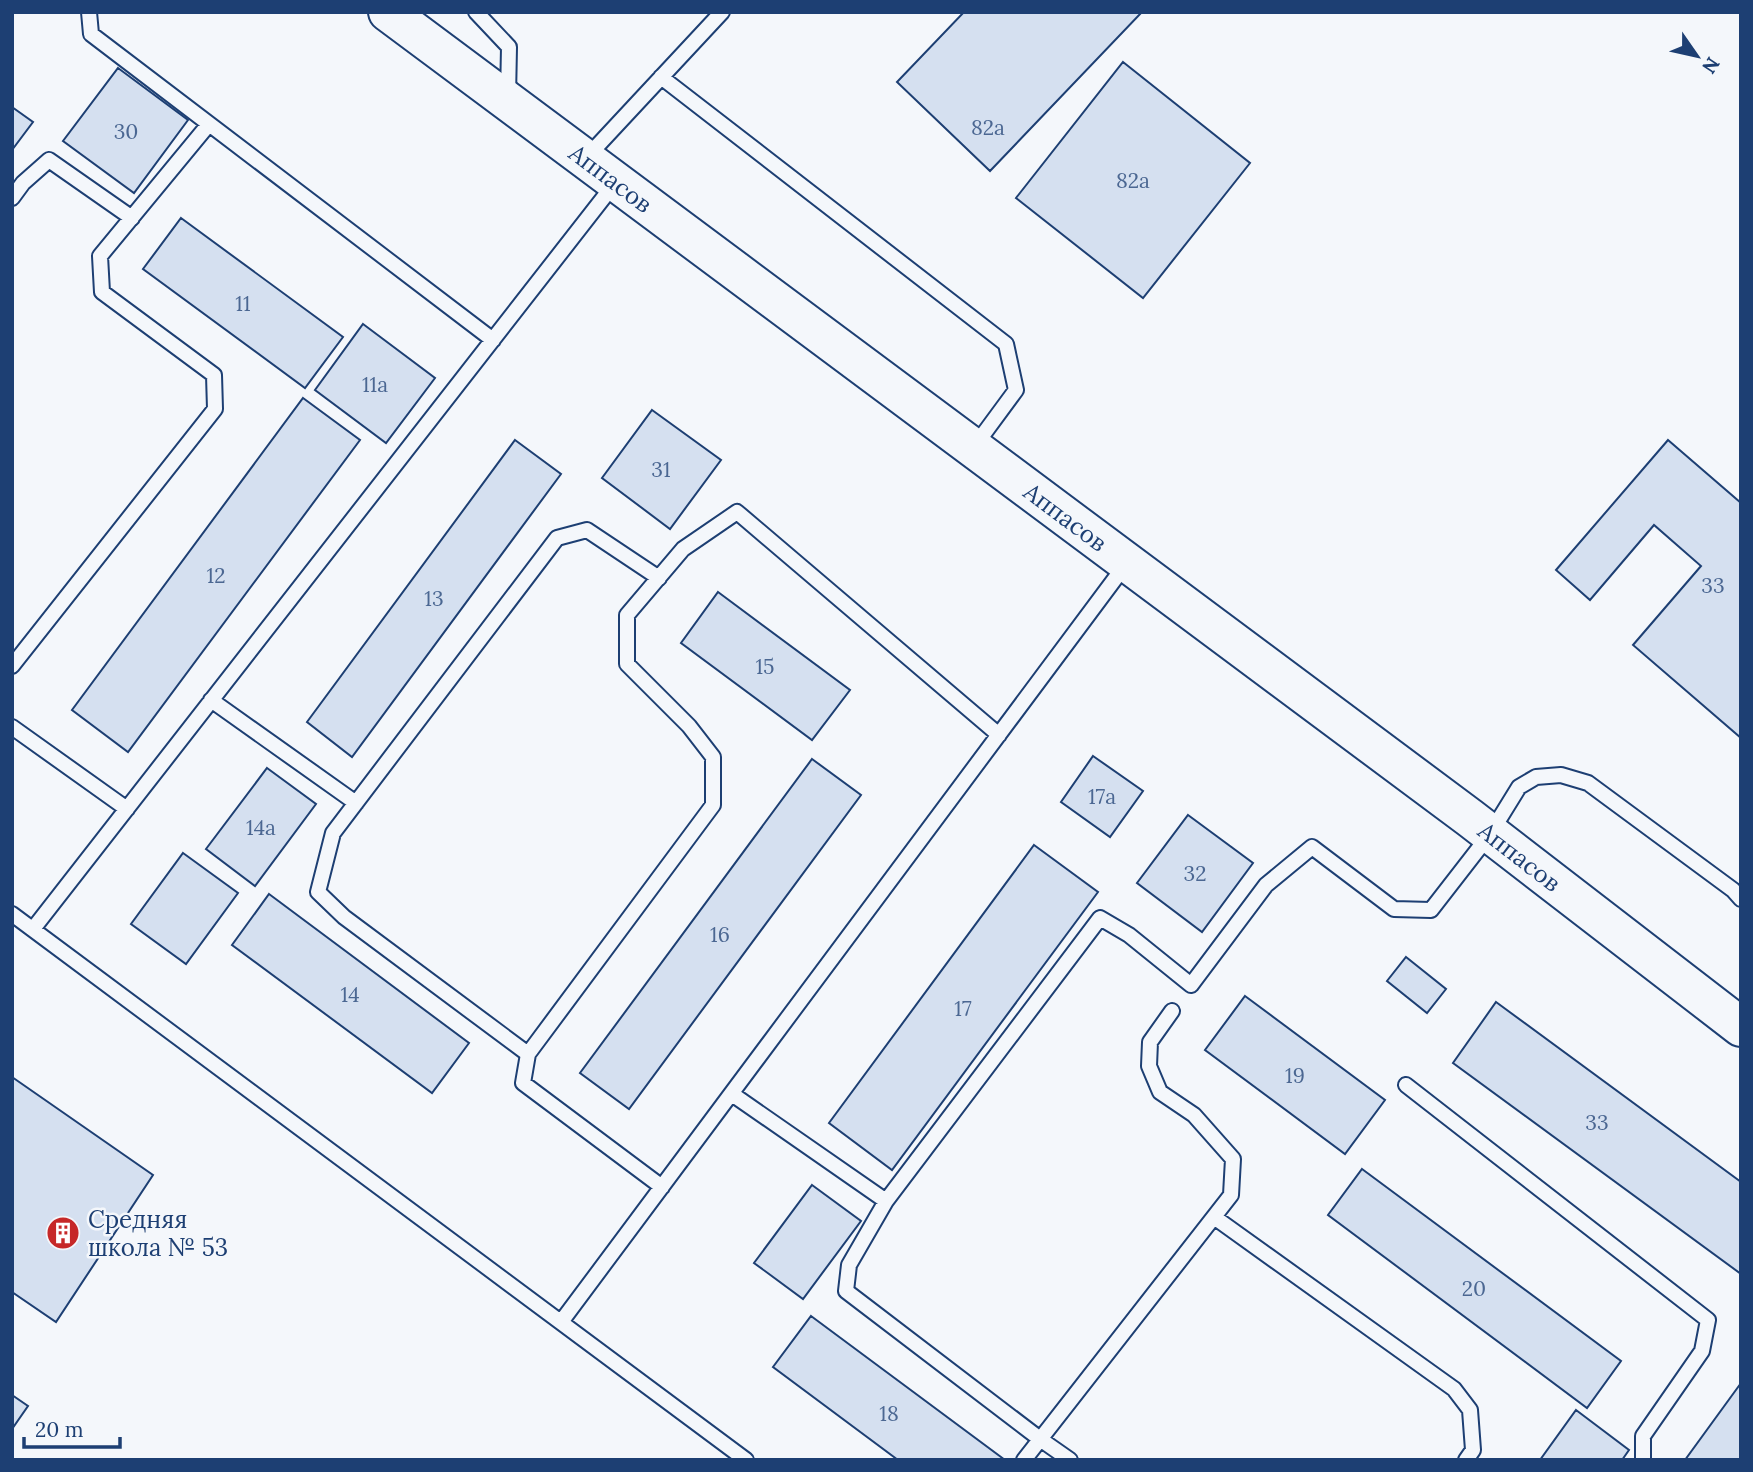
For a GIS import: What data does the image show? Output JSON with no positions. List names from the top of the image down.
{
  "streets": {
    "street": ["Аппасов"]
  },
  "places": {
    "building": ["Средняя школа № 53"]
  },
  "house_numbers": [
    "82а",
    "30",
    "82а",
    "11",
    "11а",
    "31",
    "12",
    "33",
    "13",
    "15",
    "17а",
    "14а",
    "32",
    "16",
    "14",
    "17",
    "19",
    "33",
    "20",
    "18"
  ],
  "scale_bar": "20 m",
  "north": "bottom right"
}
